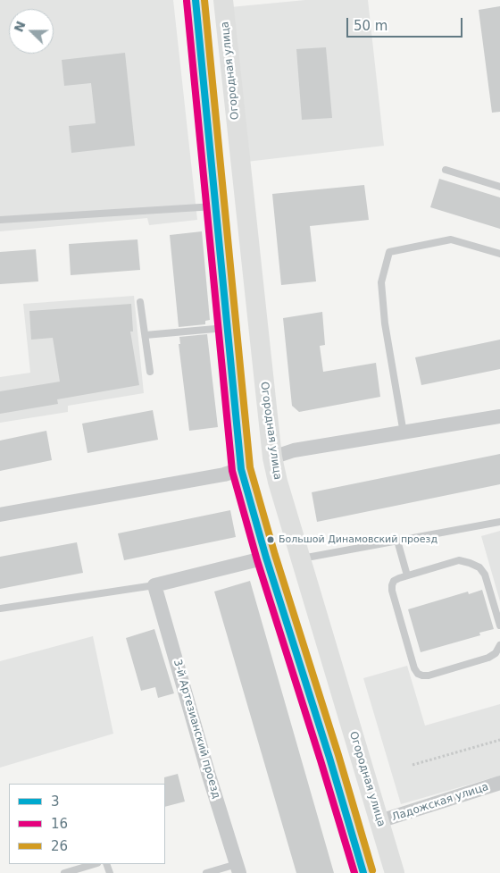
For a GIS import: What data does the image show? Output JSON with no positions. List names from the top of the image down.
{
  "streets": {
    "street": ["Огородная улица", "3-й Артезианский проезд", "Ладожская улица"]
  },
  "crossings": [
    ["Огородная улица", "Ладожская улица"]
  ],
  "places": ["Большой Динамовский проезд"],
  "lines": ["transit line 3", "transit line 26", "transit line 16"],
  "legend": ["3", "16", "26"],
  "scale_bar": "50 m",
  "north": "left"
}
